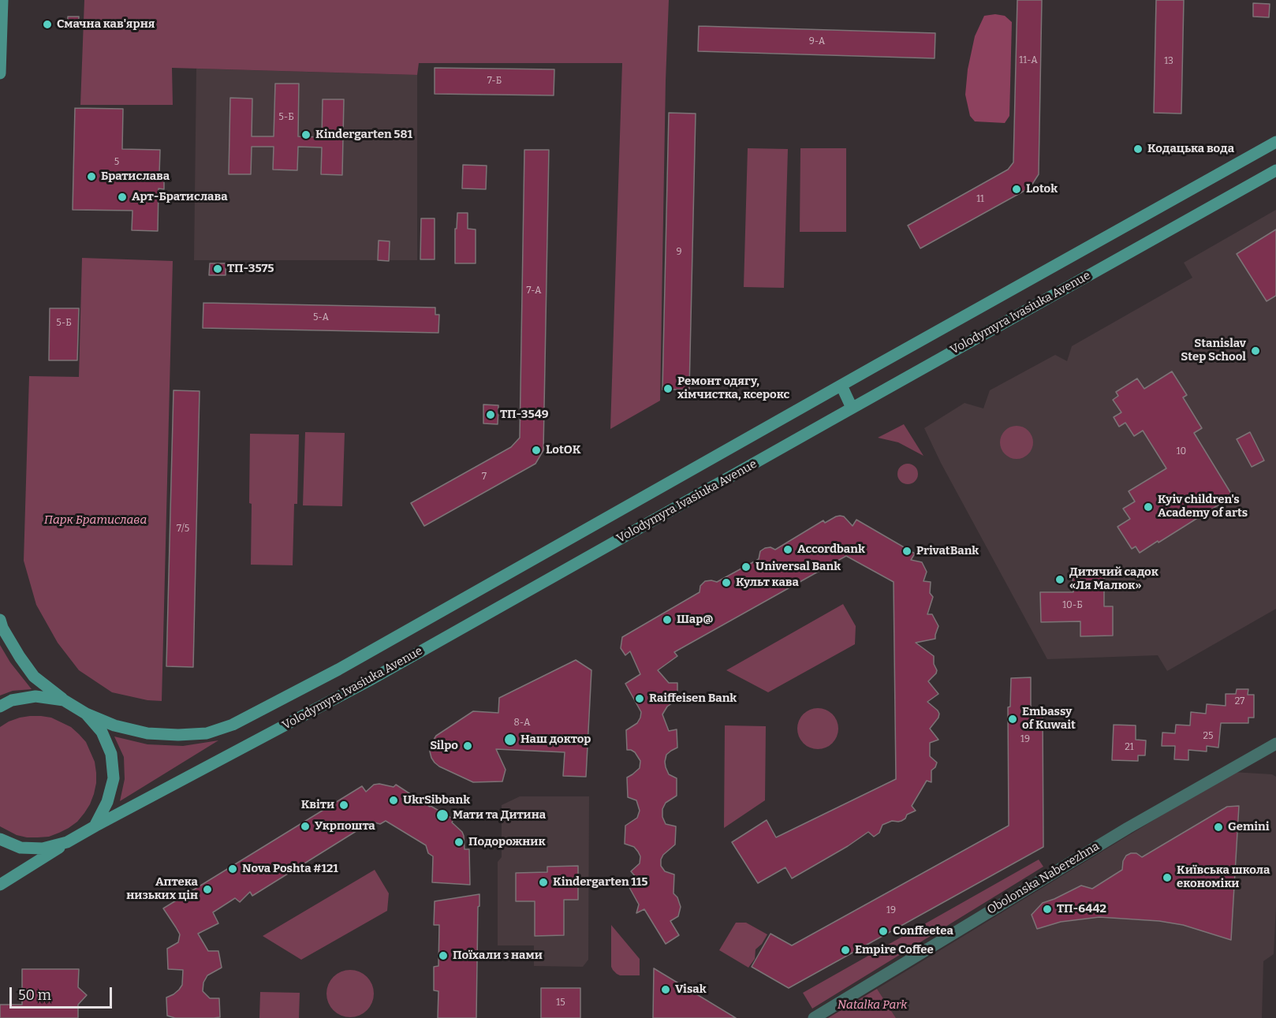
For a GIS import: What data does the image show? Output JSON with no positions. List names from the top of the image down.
{
  "streets": {
    "main road": ["Volodymyra Ivasiuka Avenue"],
    "street": ["Obolonska Naberezhna"]
  },
  "parks": ["Парк Братислава", "Natalka Park"],
  "places": [
    "Смачна кав'ярня",
    "Kindergarten 581",
    "Кодацька вода",
    "Братислава",
    "Lotok",
    "Арт-Братислава",
    "ТП-3575",
    "Stanislav Step School",
    "Ремонт одягу, хімчистка, ксерокс",
    "ТП-3549",
    "LotOK",
    "Kyiv children's Academy of arts",
    "Accordbank",
    "PrivatBank",
    "Universal Bank",
    "Дитячий садок «Ля Малюк»",
    "Культ кава",
    "Шар@",
    "Raiffeisen Bank",
    "Embassy of Kuwait",
    "Наш доктор",
    "Silpo",
    "UkrSibbank",
    "Квiти",
    "Мати та Дитина",
    "Укрпошта",
    "Gemini",
    "Подорожник",
    "Nova Poshta #121",
    "Київська школа економіки",
    "Kindergarten 115",
    "Аптека низьких цін",
    "ТП-6442",
    "Conffeetea",
    "Empire Coffee",
    "Поїхали з нами",
    "Visak"
  ],
  "house_numbers": [
    "9-А",
    "11-А",
    "13",
    "7-Б",
    "5-Б",
    "5",
    "11",
    "9",
    "7-А",
    "5-А",
    "5-Б",
    "10",
    "7",
    "7/5",
    "10-Б",
    "27",
    "8-А",
    "25",
    "19",
    "21",
    "19",
    "15"
  ],
  "scale_bar": "50 m"
}
